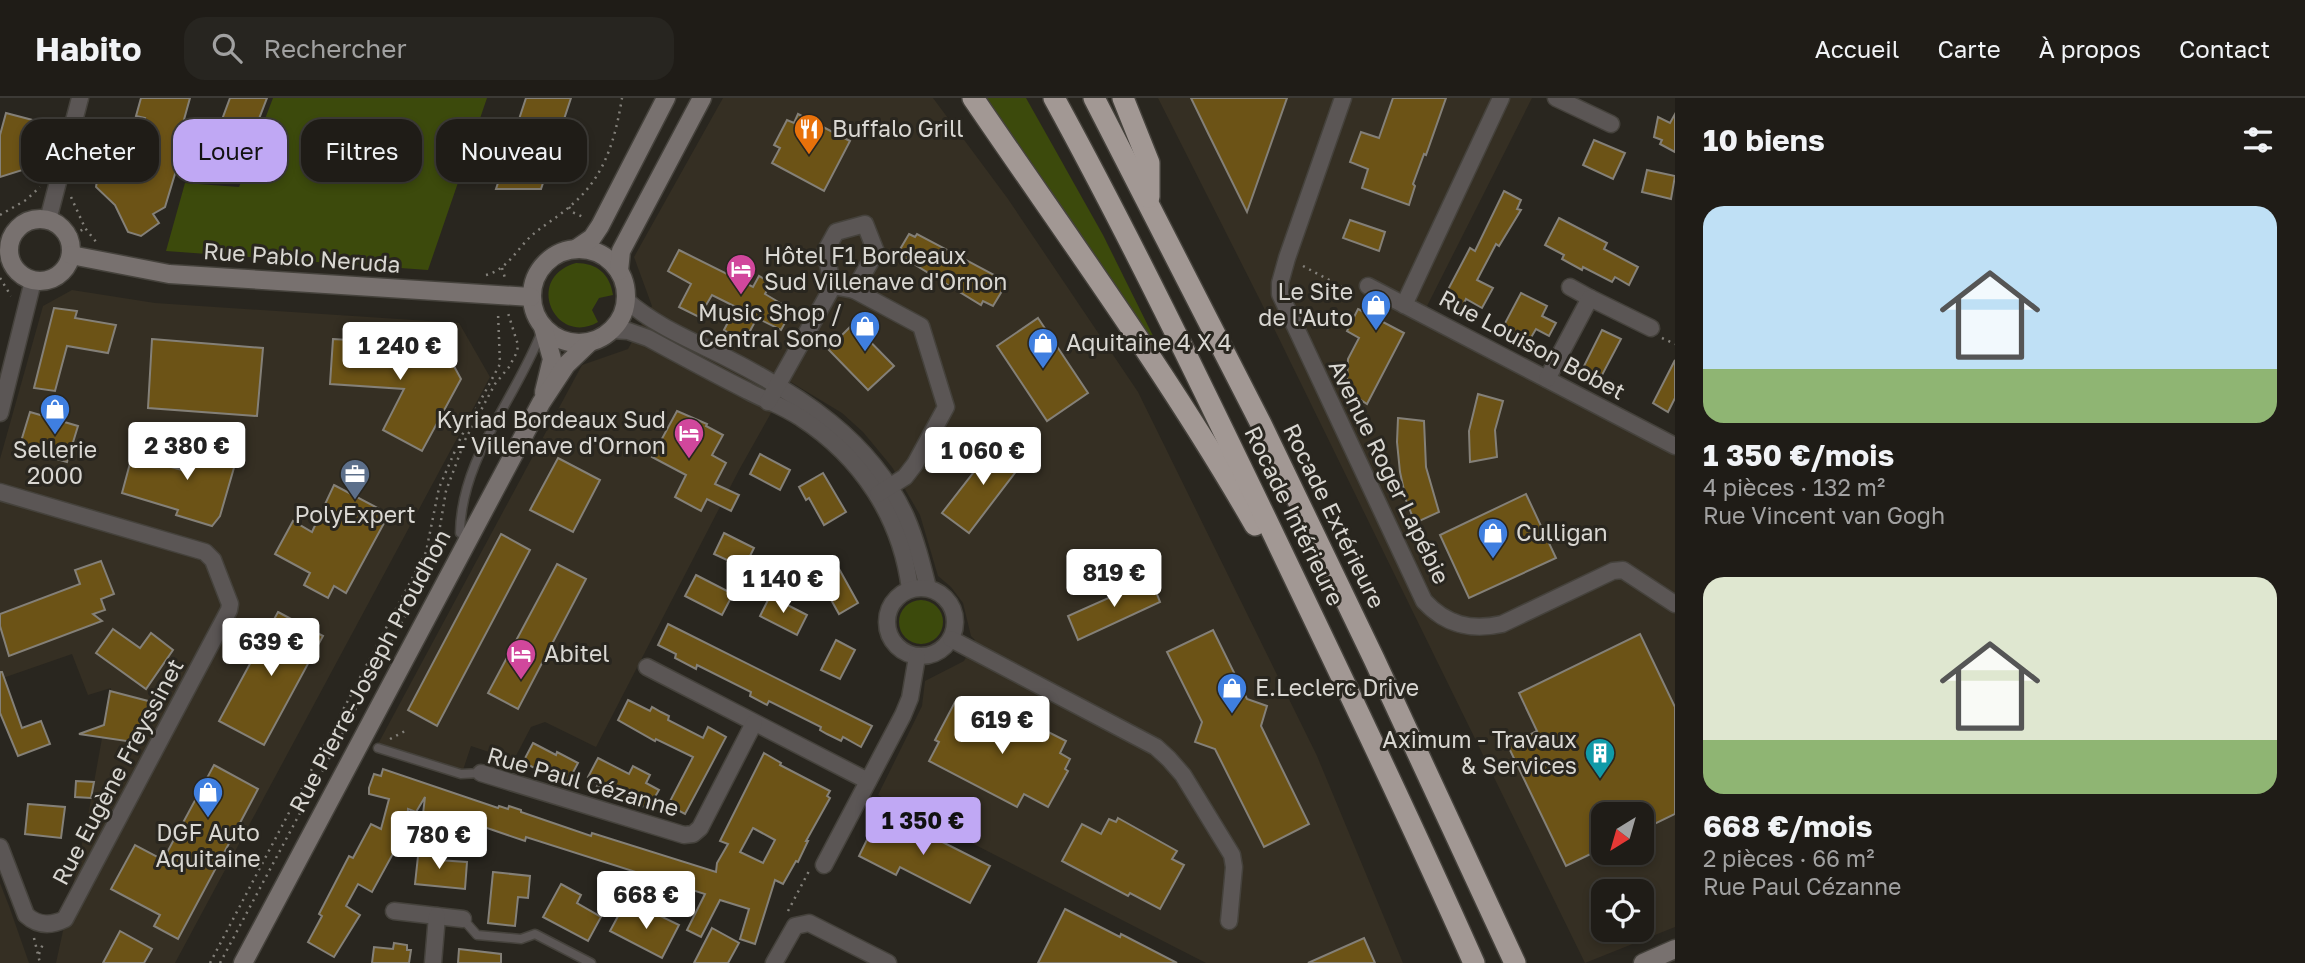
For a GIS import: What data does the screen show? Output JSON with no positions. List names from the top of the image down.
{
  "streets": {
    "highway": ["Rocade Intérieure", "Rocade Extérieure"],
    "street": [
      "Rue Pablo Neruda",
      "Rue Louison Bobet",
      "Avenue Roger Lapébie",
      "Rue Pierre-Joseph Proudhon",
      "Rue Eugène Freyssinet",
      "Rue Paul Cézanne"
    ]
  },
  "crossings": [
    ["Rue Pablo Neruda", "Rue Pierre-Joseph Proudhon"]
  ],
  "places": {
    "restaurant": ["Buffalo Grill"],
    "hotel": ["Hôtel F1 Bordeaux Sud Villenave d'Ornon", "Kyriad Bordeaux Sud - Villenave d'Ornon", "Abitel"],
    "shop": [
      "Le Site de l'Auto",
      "Music Shop / Central Sono",
      "Aquitaine 4 X 4",
      "Sellerie 2000",
      "Culligan",
      "E.Leclerc Drive",
      "DGF Auto Aquitaine"
    ],
    "office": ["PolyExpert"],
    "building": ["Aximum - Travaux & Services"]
  },
  "north": "bottom left",
  "page": {
    "header": "Habito",
    "search": "Rechercher",
    "nav": [
      "Accueil",
      "Carte",
      "À propos",
      "Contact"
    ],
    "heading": "10 biens",
    "chip": [
      "Acheter",
      "Louer",
      "Filtres",
      "Nouveau"
    ],
    "list": [
      {
        "name": "1 350 €/mois",
        "note": "4 pièces · 132 m² · Rue Vincent van Gogh"
      },
      {
        "name": "668 €/mois",
        "note": "2 pièces · 66 m² · Rue Paul Cézanne"
      }
    ],
    "price": [
      "1 240 €",
      "2 380 €",
      "1 060 €",
      "819 €",
      "1 140 €",
      "639 €",
      "619 €",
      "1 350 €",
      "780 €",
      "668 €"
    ]
  }
}
